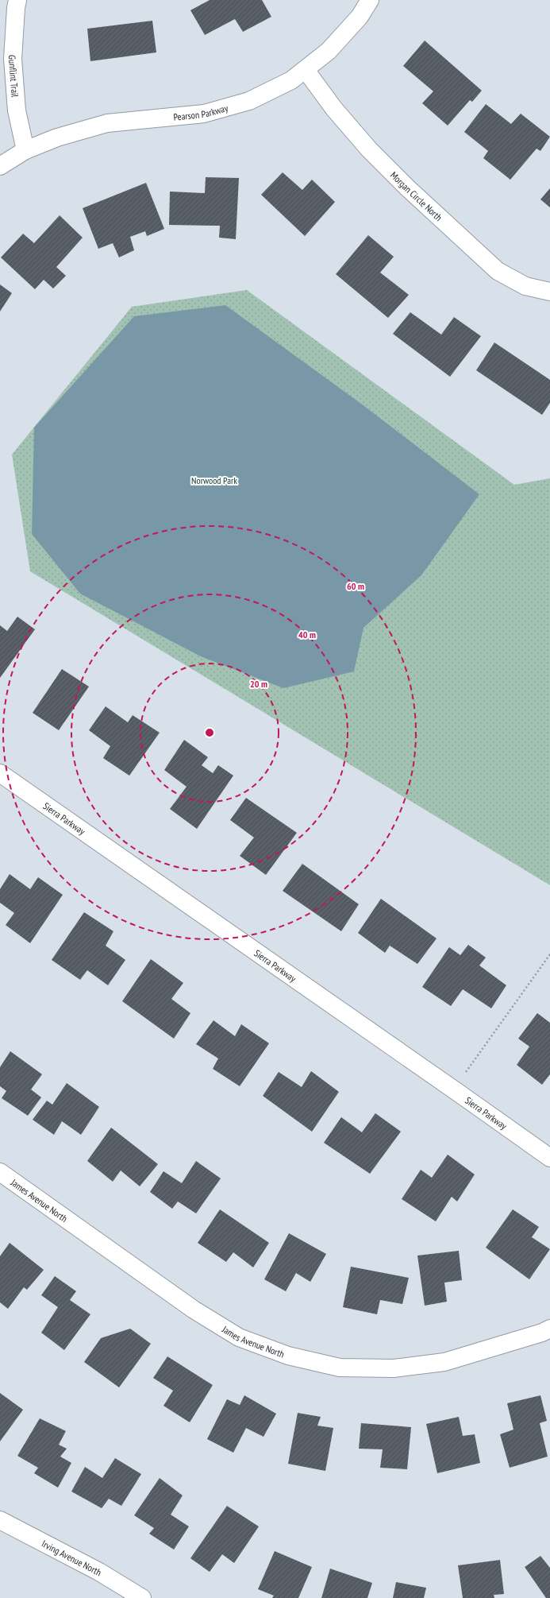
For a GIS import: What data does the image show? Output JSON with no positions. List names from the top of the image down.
{
  "streets": {
    "street": [
      "Gunflint Trail",
      "Pearson Parkway",
      "Morgan Circle North",
      "Sierra Parkway",
      "James Avenue North",
      "Irving Avenue North"
    ]
  },
  "crossings": [
    ["Gunflint Trail", "Pearson Parkway"],
    ["Pearson Parkway", "Morgan Circle North"]
  ],
  "parks": ["Norwood Park"],
  "rings": ["60 m", "40 m", "20 m"]
}
